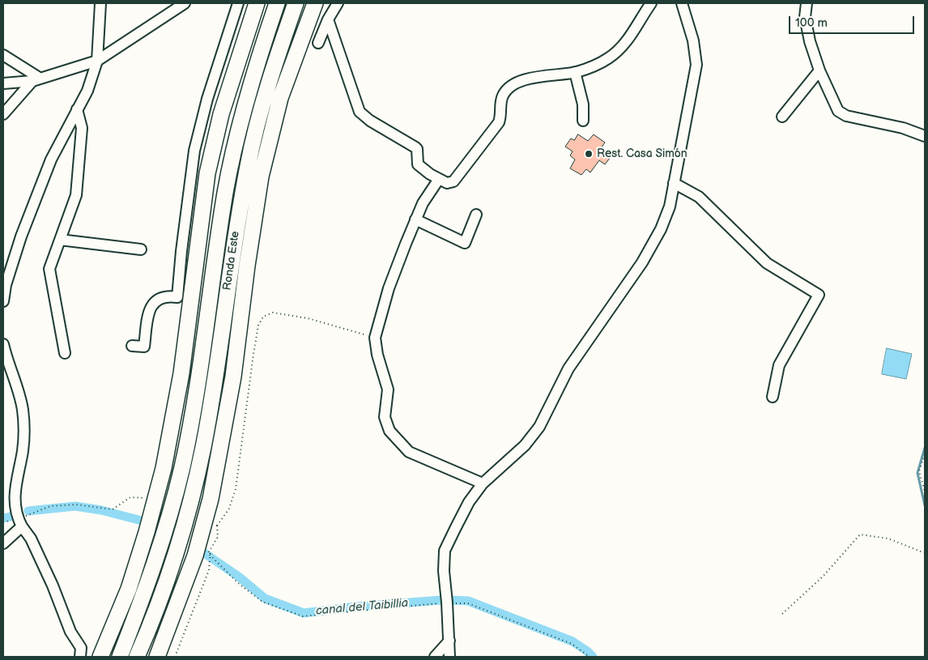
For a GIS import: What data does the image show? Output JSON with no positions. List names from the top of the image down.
{
  "streets": {
    "highway": ["Ronda Este"]
  },
  "water": ["canal del Taibillia"],
  "places": ["Rest. Casa Simón"],
  "scale_bar": "100 m"
}
